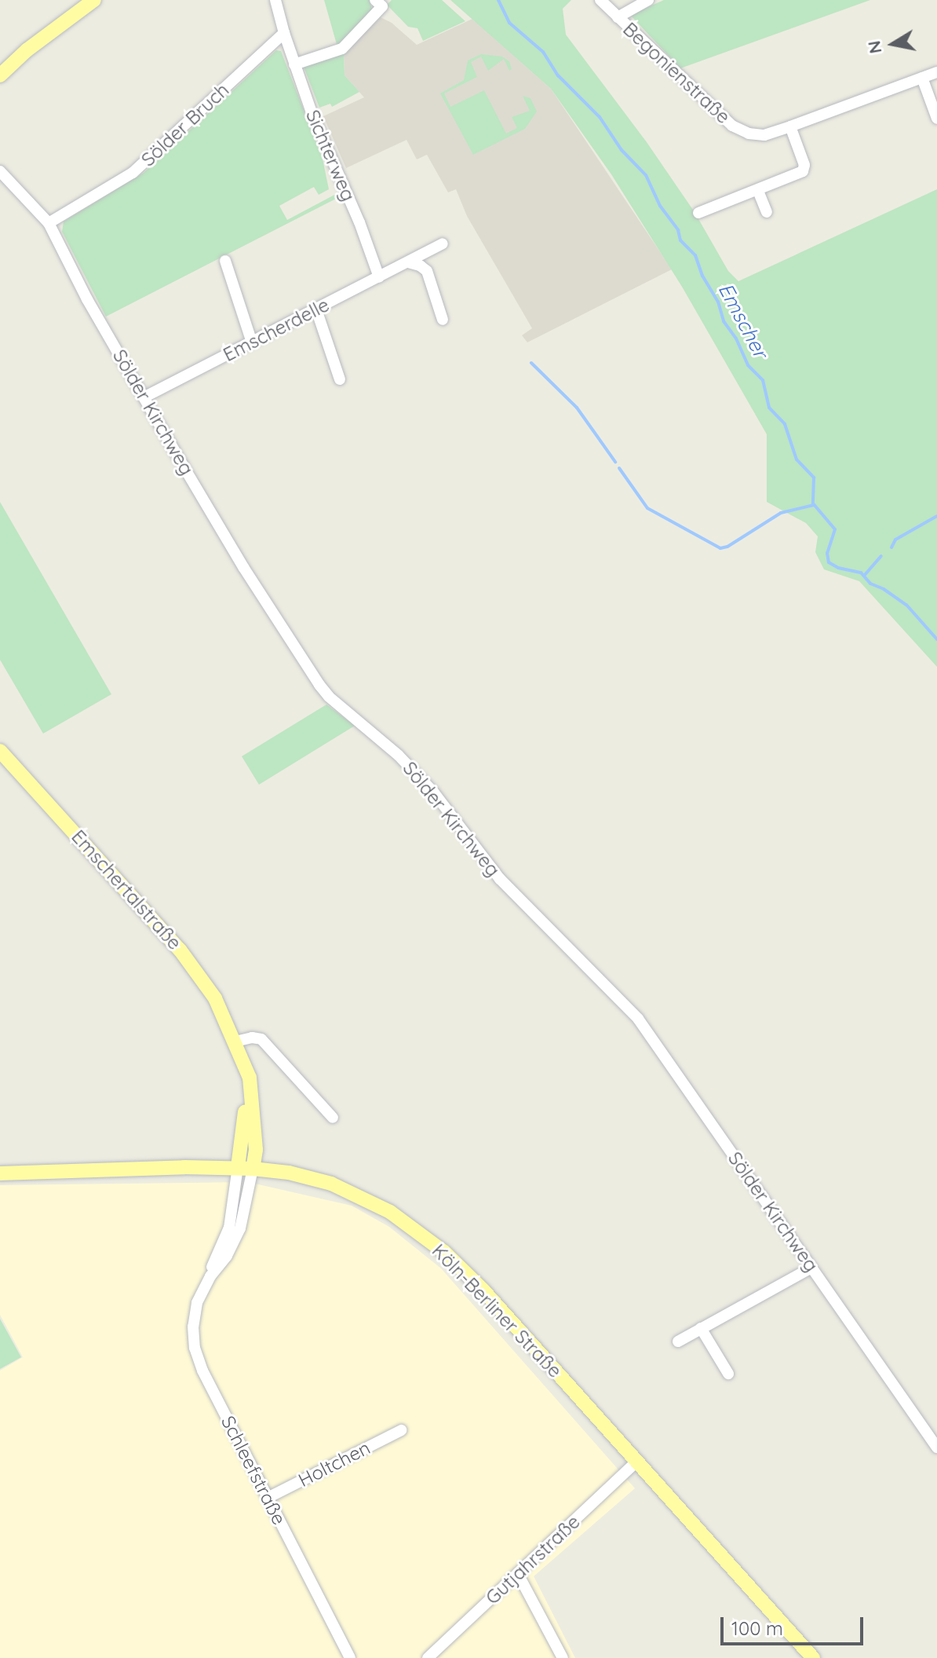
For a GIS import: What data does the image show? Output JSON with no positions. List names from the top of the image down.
{
  "streets": {
    "main road": ["Emschertalstraße", "Köln-Berliner Straße"],
    "street": [
      "Begonienstraße",
      "Sölder Bruch",
      "Sichterweg",
      "Emscherdelle",
      "Sölder Kirchweg",
      "Holtchen",
      "Schleefstraße",
      "Gutjahrstraße"
    ]
  },
  "crossings": [
    ["Sölder Bruch", "Sichterweg"],
    ["Sölder Bruch", "Sölder Kirchweg"],
    ["Sichterweg", "Emscherdelle"],
    ["Emscherdelle", "Sölder Kirchweg"],
    ["Emschertalstraße", "Köln-Berliner Straße"],
    ["Emschertalstraße", "Schleefstraße"],
    ["Köln-Berliner Straße", "Schleefstraße"],
    ["Köln-Berliner Straße", "Gutjahrstraße"],
    ["Holtchen", "Schleefstraße"]
  ],
  "water": ["Emscher"],
  "scale_bar": "100 m",
  "north": "left"
}
